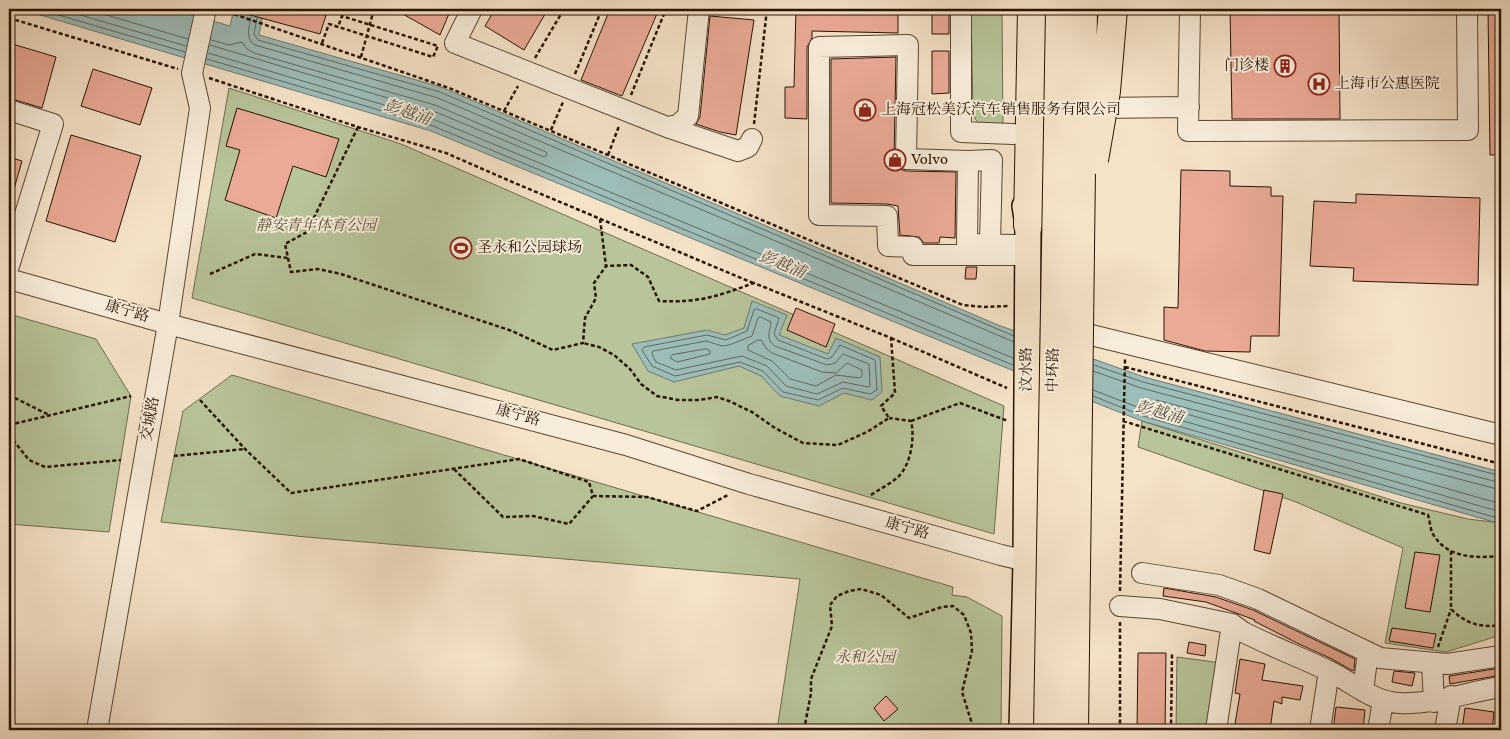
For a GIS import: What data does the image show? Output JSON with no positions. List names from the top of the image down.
{
  "streets": {
    "highway": ["中环路"],
    "main road": ["汶水路"],
    "street": ["康宁路", "交城路"]
  },
  "crossings": [
    ["康宁路", "汶水路"],
    ["康宁路", "交城路"]
  ],
  "water": ["彭越浦"],
  "parks": ["静安青年体育公园", "永和公园"],
  "places": {
    "building": ["门诊楼"],
    "hospital": ["上海市公惠医院"],
    "shop": ["上海冠松美沃汽车销售服务有限公司", "Volvo"],
    "sports": ["圣永和公园球场"]
  }
}
